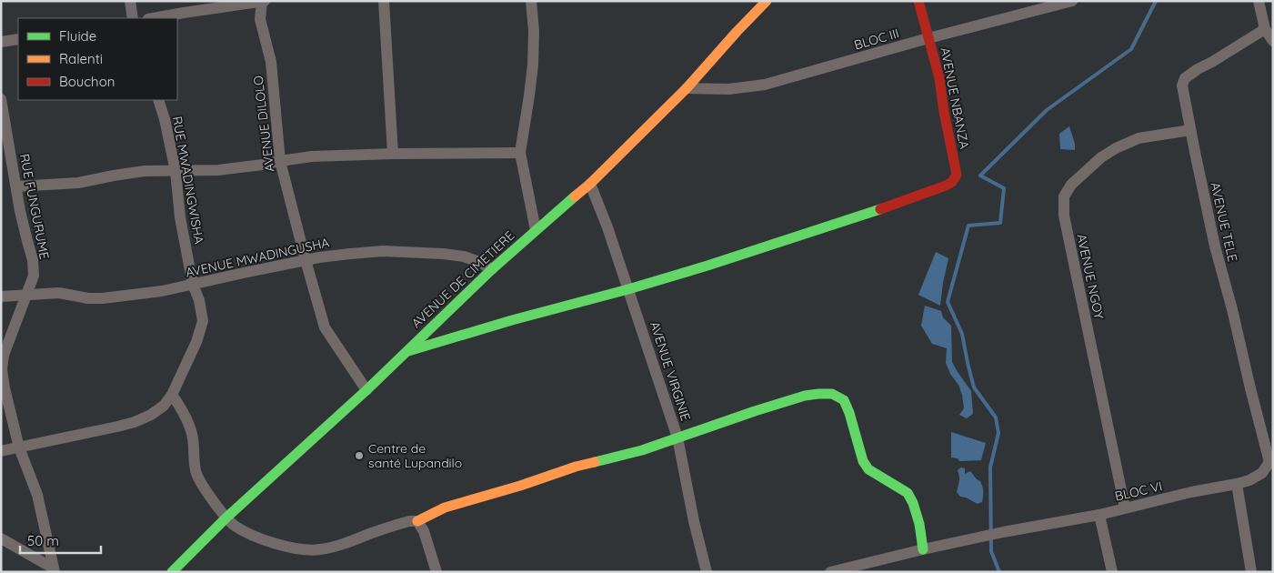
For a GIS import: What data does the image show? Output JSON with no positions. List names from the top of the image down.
{
  "streets": {
    "street": [
      "BLOC III",
      "AVENUE NBANZA",
      "AVENUE DILOLO",
      "RUE MWADINGWISHA",
      "RUE FUNGURUME",
      "AVENUE TELE",
      "AVENUE MWADINGUSHA",
      "AVENUE NGOY",
      "AVENUE DE CIMETIERE",
      "AVENUE VIRGINIE",
      "BLOC VI"
    ]
  },
  "crossings": [
    ["BLOC III", "AVENUE NBANZA"],
    ["BLOC III", "AVENUE DE CIMETIERE"],
    ["AVENUE NBANZA", "AVENUE VIRGINIE"],
    ["AVENUE DILOLO", "AVENUE MWADINGUSHA"],
    ["AVENUE DILOLO", "AVENUE DE CIMETIERE"],
    ["RUE MWADINGWISHA", "RUE FUNGURUME"],
    ["RUE MWADINGWISHA", "AVENUE MWADINGUSHA"],
    ["RUE FUNGURUME", "AVENUE MWADINGUSHA"],
    ["AVENUE TELE", "AVENUE NGOY"],
    ["AVENUE TELE", "BLOC VI"],
    ["AVENUE MWADINGUSHA", "AVENUE DE CIMETIERE"],
    ["AVENUE NGOY", "BLOC VI"],
    ["AVENUE DE CIMETIERE", "AVENUE VIRGINIE"]
  ],
  "places": ["Centre de santé Lupandilo"],
  "legend": ["Fluide", "Ralenti", "Bouchon"],
  "scale_bar": "50 m"
}
